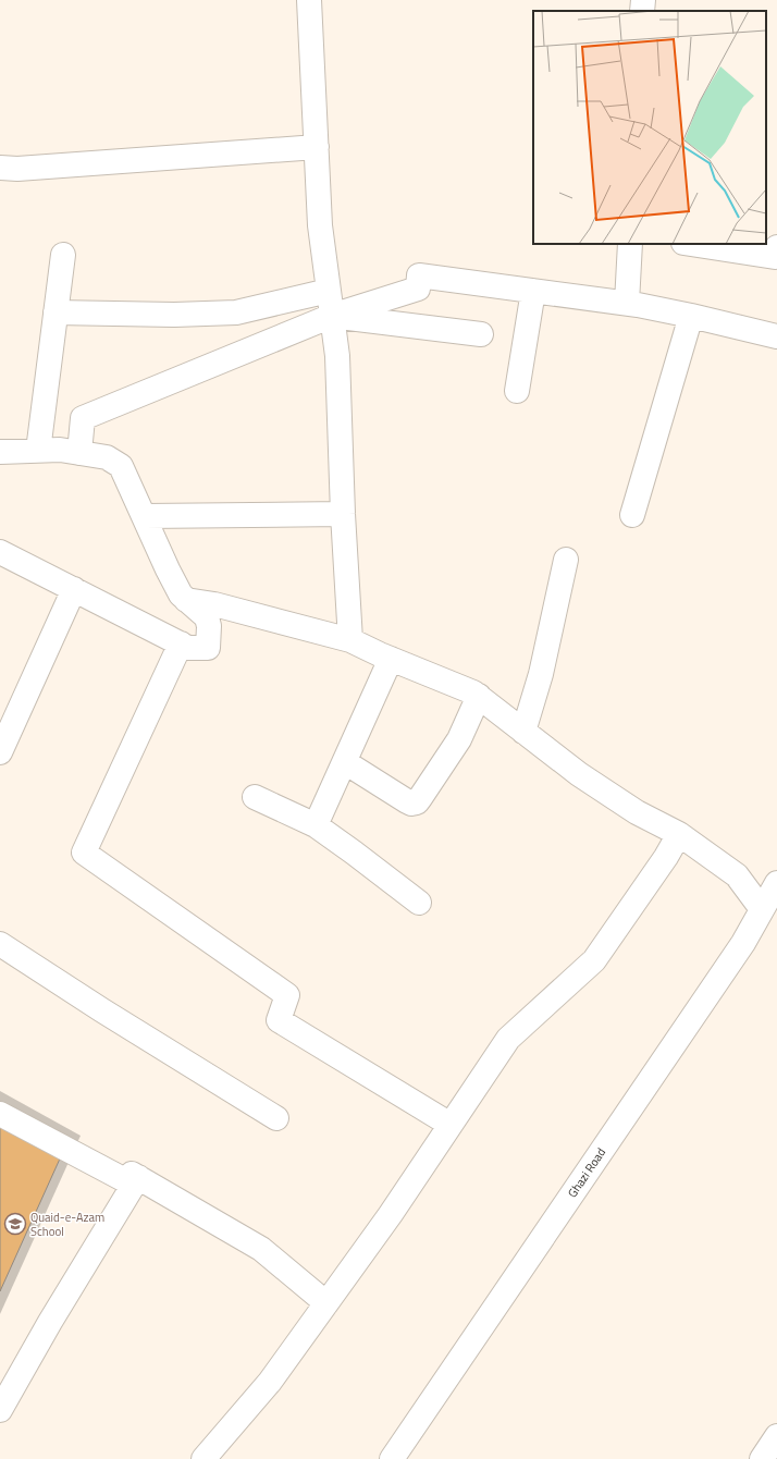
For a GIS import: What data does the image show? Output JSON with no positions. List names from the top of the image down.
{
  "streets": {
    "street": ["Ghazi Road"]
  },
  "places": {
    "school or university": ["Quaid-e-Azam School"]
  }
}
